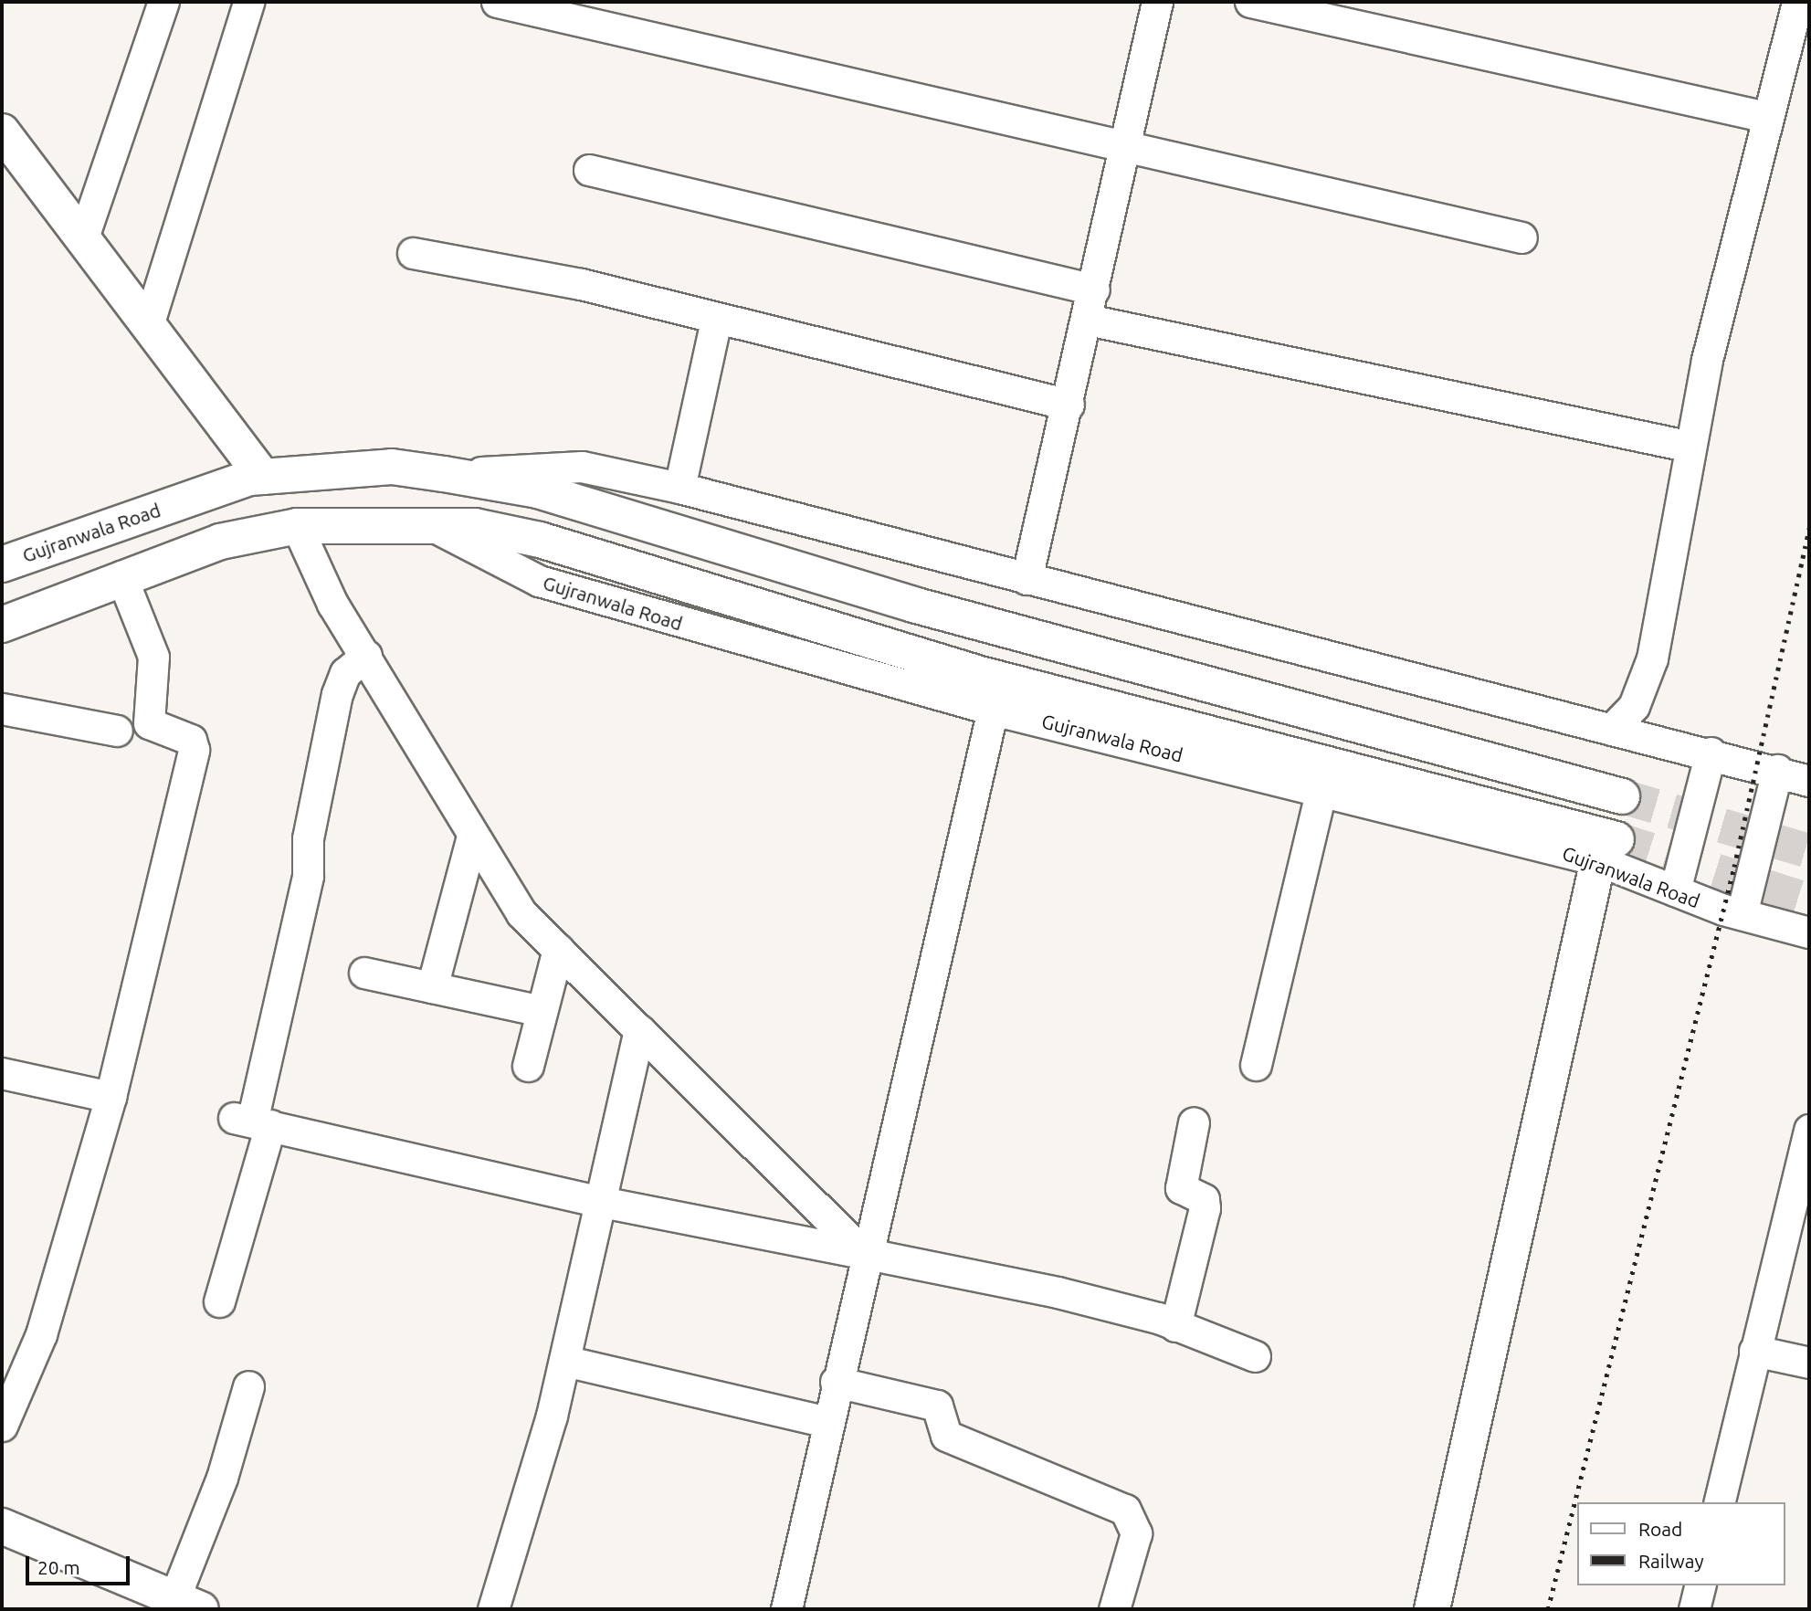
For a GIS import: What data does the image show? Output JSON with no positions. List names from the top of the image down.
{
  "streets": {
    "main road": ["Gujranwala Road"]
  },
  "legend": ["Road", "Railway"],
  "scale_bar": "20 m"
}
